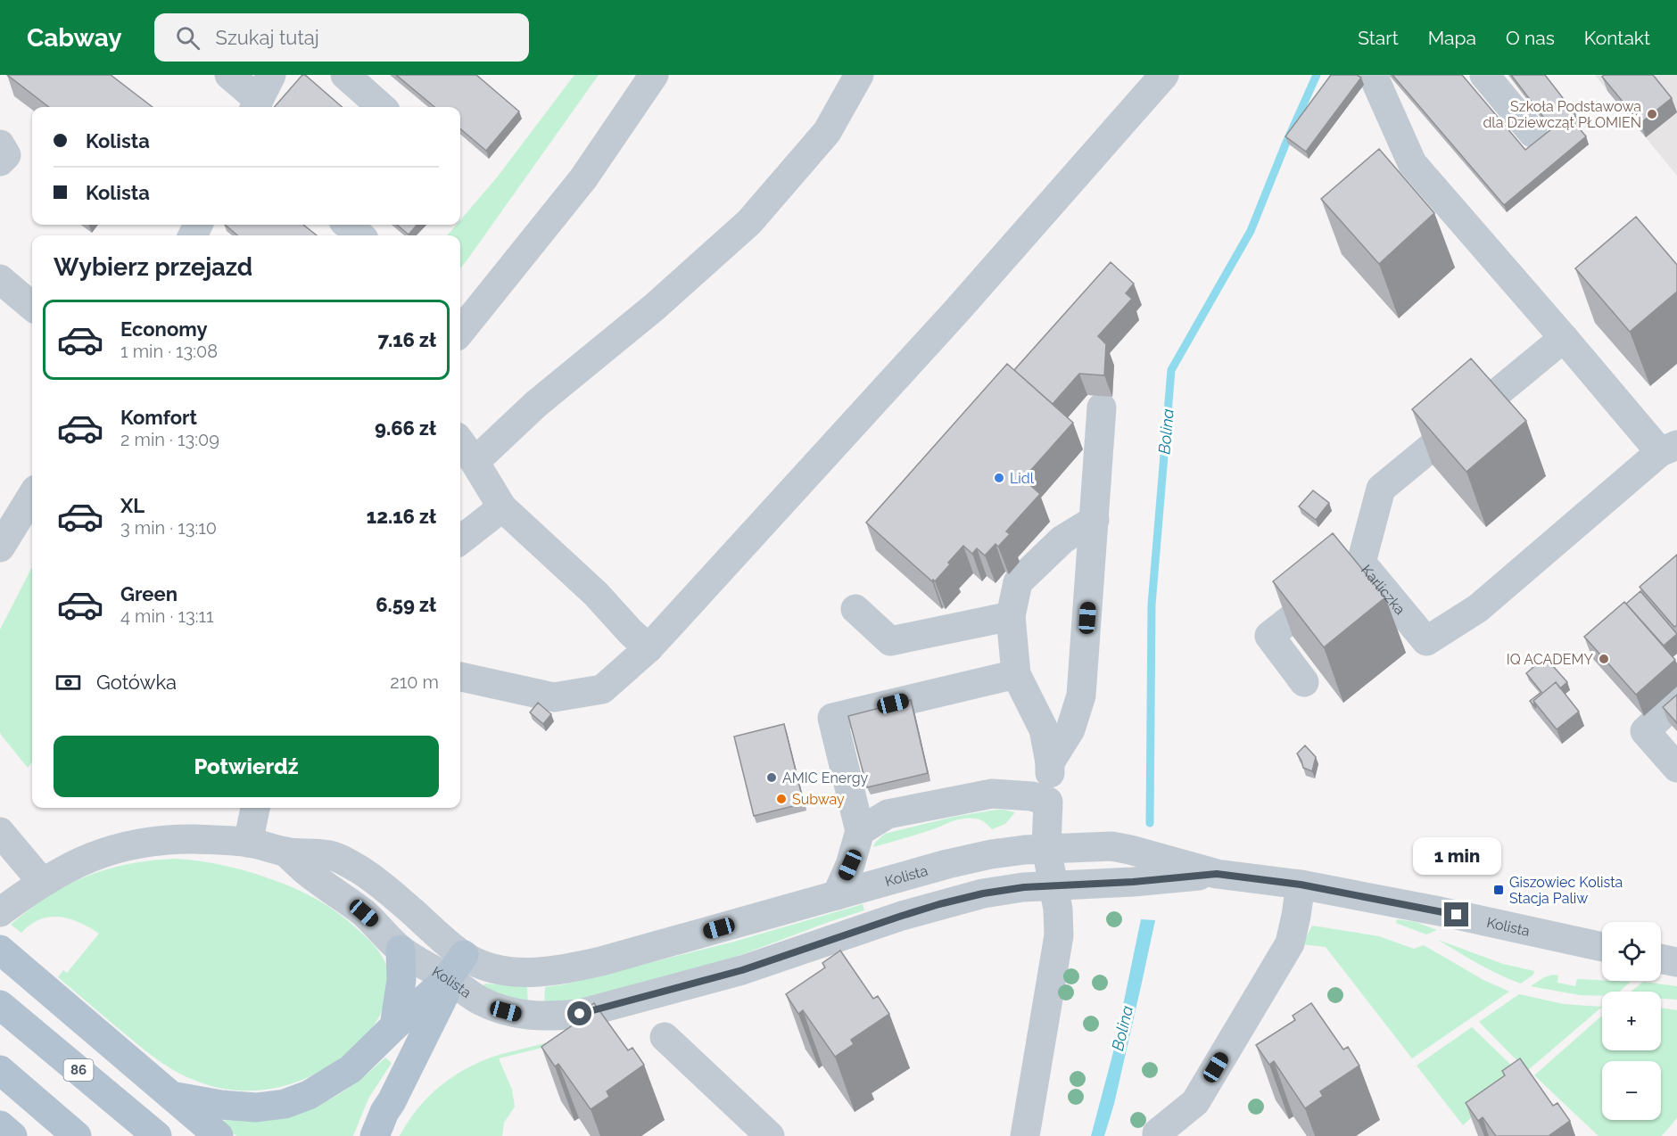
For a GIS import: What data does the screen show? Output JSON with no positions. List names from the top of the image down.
{
  "streets": {
    "main road": ["86"],
    "street": ["Karliczka", "Kolista"]
  },
  "water": ["Bolina"],
  "places": {
    "other": [
      "Szkoła Podstawowa dla Dziewcząt PŁOMIEŃ",
      "Lidl",
      "IQ ACADEMY",
      "AMIC Energy",
      "Subway"
    ],
    "transit": ["Giszowiec Kolista Stacja Paliw"]
  },
  "page": {
    "header": "Cabway",
    "search": "Szukaj tutaj",
    "nav": [
      "Start",
      "Mapa",
      "O nas",
      "Kontakt"
    ],
    "banner": ["Kolista", "Kolista"],
    "heading": "Wybierz przejazd",
    "list": [
      {
        "name": "Economy",
        "note": "1 min · 13:08",
        "value": "7.16 zł"
      },
      {
        "name": "Komfort",
        "note": "2 min · 13:09",
        "value": "9.66 zł"
      },
      {
        "name": "XL",
        "note": "3 min · 13:10",
        "value": "12.16 zł"
      },
      {
        "name": "Green",
        "note": "4 min · 13:11",
        "value": "6.59 zł"
      }
    ],
    "pay": ["Gotówka", "210 m"],
    "buttons": "Potwierdź",
    "bubble": "1 min",
    "map_buttons": ["+", "−"]
  }
}
